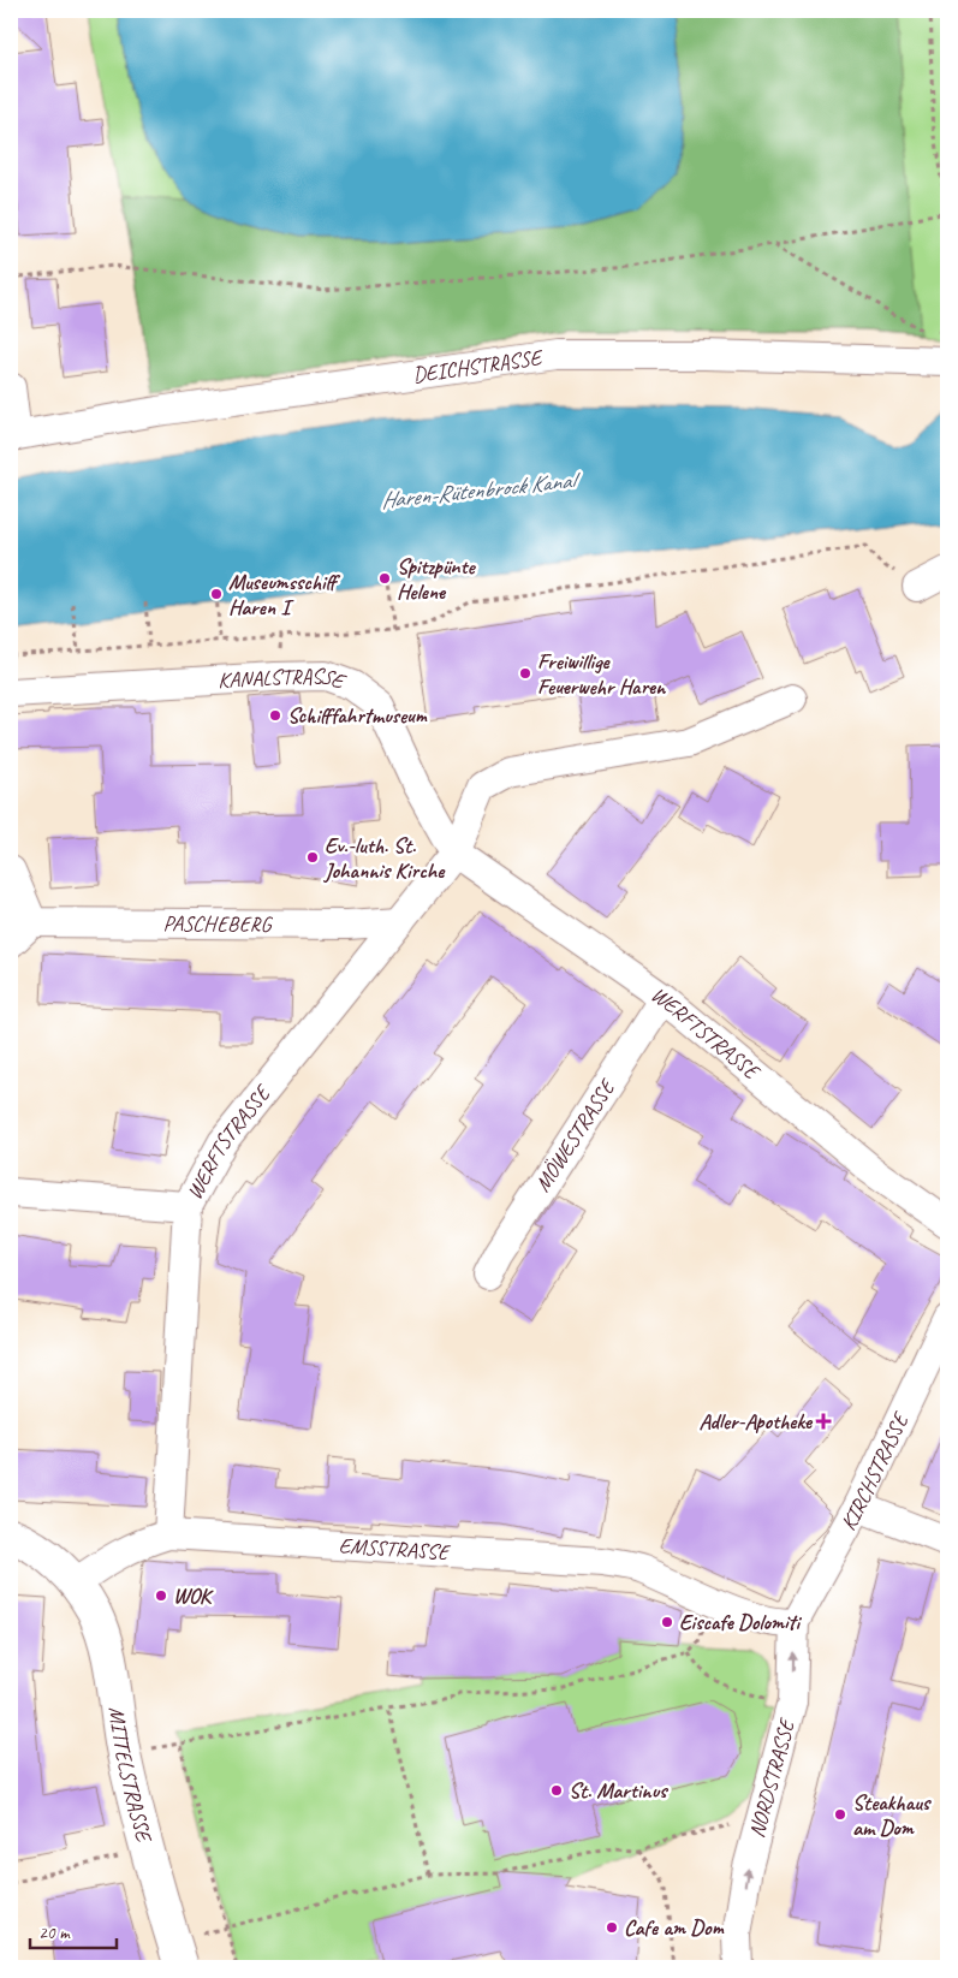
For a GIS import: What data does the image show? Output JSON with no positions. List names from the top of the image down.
{
  "streets": {
    "street": [
      "DEICHSTRASSE",
      "KANALSTRASSE",
      "PASCHEBERG",
      "WERFTSTRASSE",
      "MÖWESTRASSE",
      "KIRCHSTRASSE",
      "EMSSTRASSE",
      "MITTELSTRASSE",
      "NORDSTRASSE"
    ]
  },
  "crossings": [
    ["KANALSTRASSE", "WERFTSTRASSE"],
    ["PASCHEBERG", "WERFTSTRASSE"],
    ["WERFTSTRASSE", "MÖWESTRASSE"],
    ["WERFTSTRASSE", "EMSSTRASSE"],
    ["KIRCHSTRASSE", "EMSSTRASSE"],
    ["KIRCHSTRASSE", "NORDSTRASSE"],
    ["EMSSTRASSE", "MITTELSTRASSE"],
    ["EMSSTRASSE", "NORDSTRASSE"]
  ],
  "one_way": ["NORDSTRASSE"],
  "water": ["Haren-Rütenbrock Kanal"],
  "places": {
    "other": [
      "Spitzpünte Helene",
      "Museumsschiff Haren I",
      "Freiwillige Feuerwehr Haren",
      "Schifffahrtmuseum",
      "Ev.-luth. St. Johannis Kirche",
      "WOK",
      "Eiscafe Dolomiti",
      "St. Martinus",
      "Steakhaus am Dom",
      "Cafe am Dom"
    ],
    "health": ["Adler-Apotheke"]
  },
  "scale_bar": "20 m"
}
